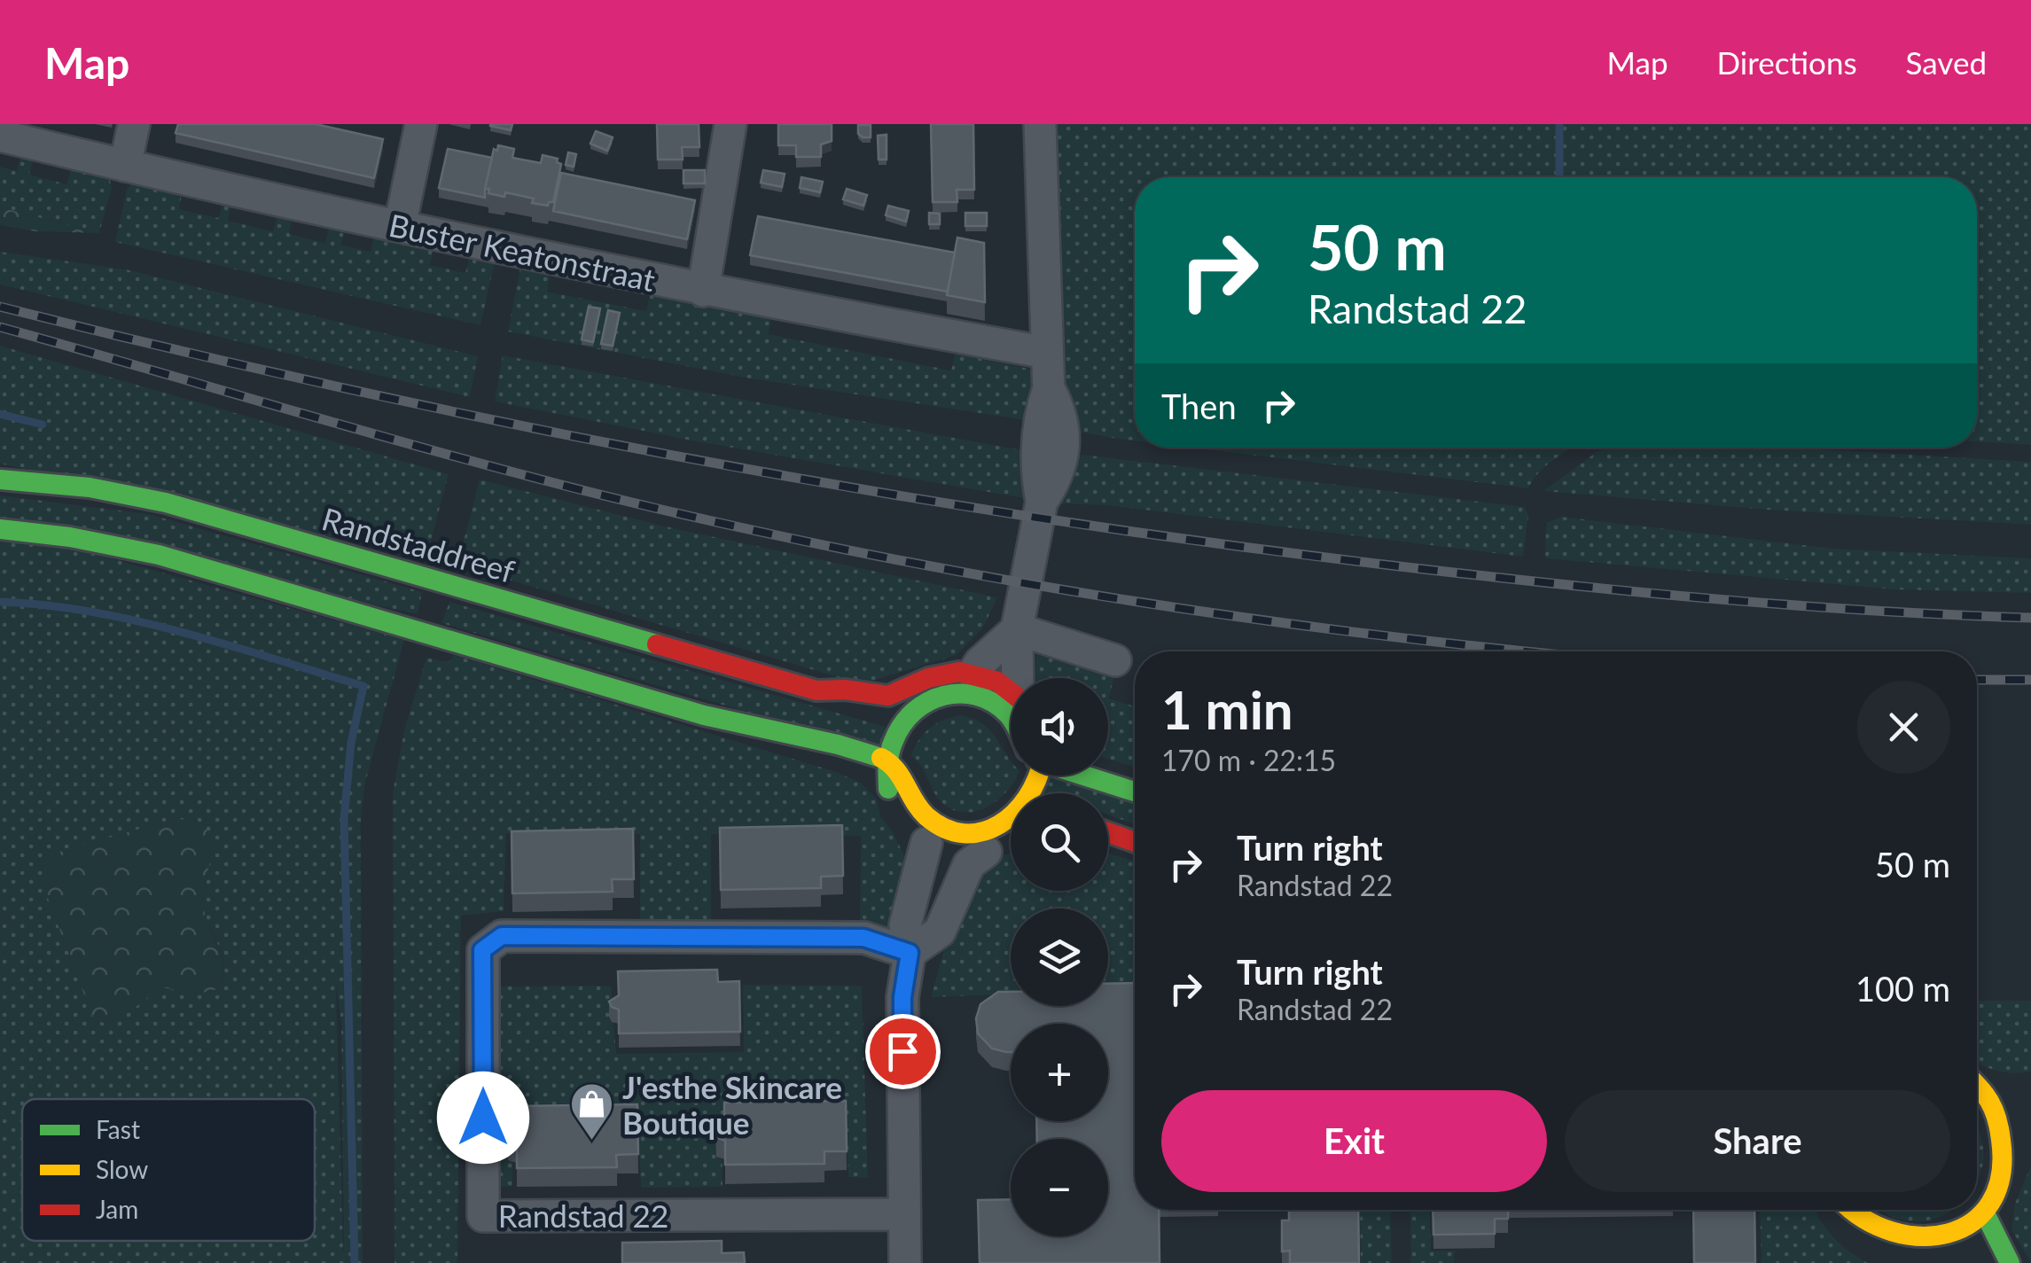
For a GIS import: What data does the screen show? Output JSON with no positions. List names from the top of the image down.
{
  "streets": {
    "main road": ["Randstaddreef"],
    "street": ["Buster Keatonstraat", "Randstad 22"]
  },
  "places": {
    "shop": ["J'esthe Skincare Boutique"]
  },
  "legend": ["Fast", "Slow", "Jam"],
  "page": {
    "header": "Map",
    "nav": ["Map", "Directions", "Saved"],
    "turn": ["50 m", "Randstad 22"],
    "then": "Then",
    "heading": ["1 min", "170 m · 22:15"],
    "map_buttons": ["+", "−"],
    "list": [
      {
        "name": "Turn right",
        "note": "Randstad 22",
        "value": "50 m"
      },
      {
        "name": "Turn right",
        "note": "Randstad 22",
        "value": "100 m"
      }
    ],
    "buttons": ["Exit", "Share"]
  }
}
